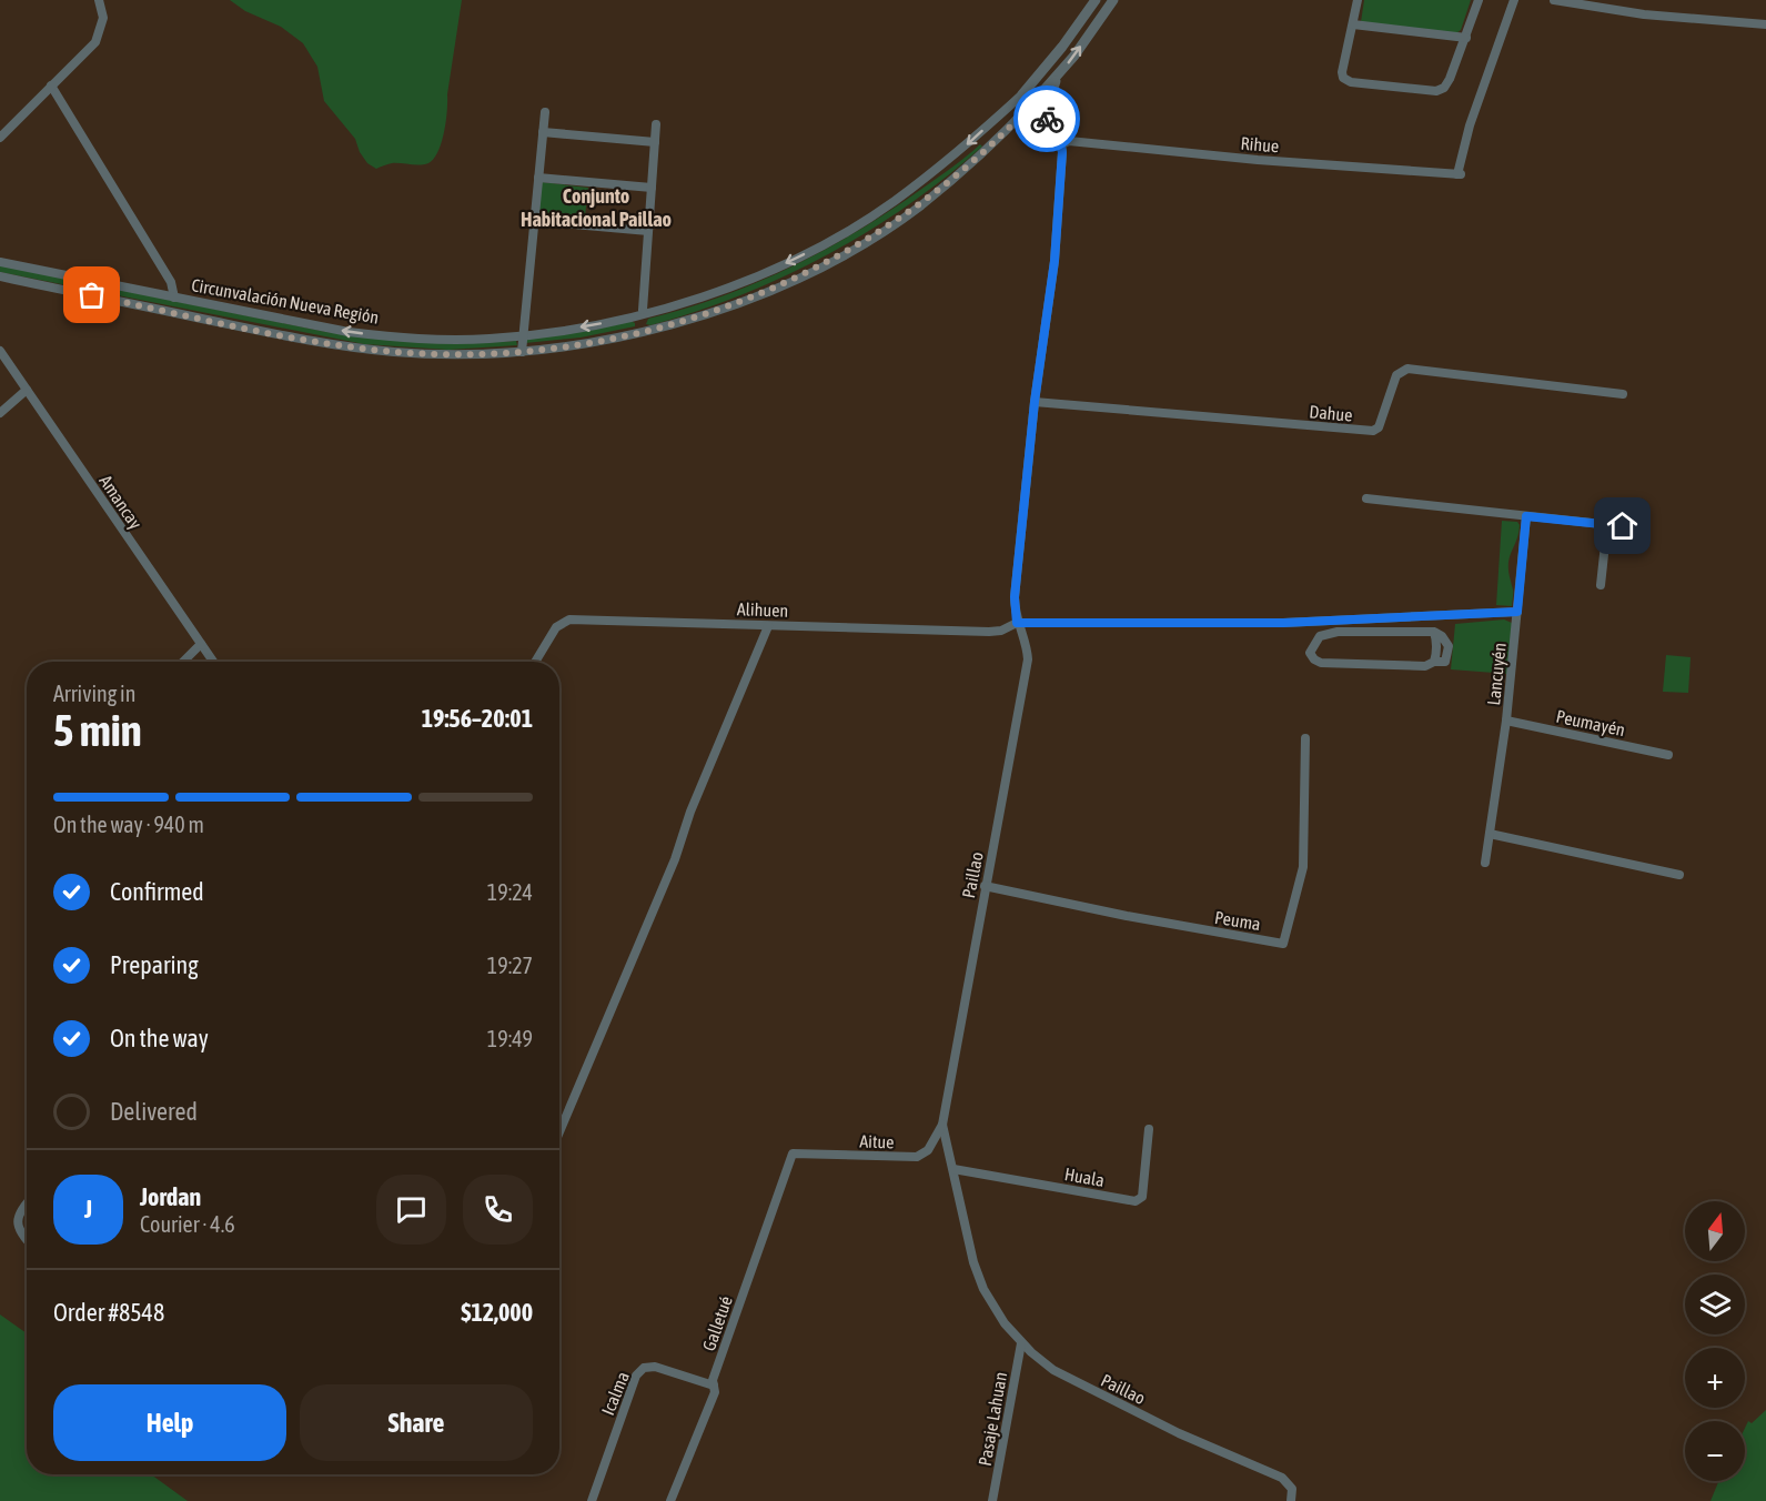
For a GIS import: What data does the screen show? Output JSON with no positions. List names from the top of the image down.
{
  "streets": {
    "street": [
      "Rihue",
      "Circunvalación Nueva Región",
      "Dahue",
      "Amancay",
      "Alihuen",
      "Lancuyén",
      "Peumayén",
      "Paillao",
      "Peuma",
      "Aitue",
      "Huala",
      "Galletué",
      "Icalma",
      "Pasaje Lahuan"
    ]
  },
  "crossings": [
    ["Rihue", "Paillao"],
    ["Circunvalación Nueva Región", "Paillao"],
    ["Dahue", "Paillao"],
    ["Alihuen", "Lancuyén"],
    ["Alihuen", "Paillao"],
    ["Lancuyén", "Peumayén"],
    ["Paillao", "Peuma"],
    ["Paillao", "Aitue"],
    ["Paillao", "Huala"],
    ["Paillao", "Pasaje Lahuan"],
    ["Aitue", "Galletué"],
    ["Galletué", "Icalma"]
  ],
  "districts": ["Conjunto Habitacional Paillao"],
  "north": "top",
  "page": {
    "heading": ["5 min", "Arriving in", "19:56–20:01"],
    "panel": [
      "Jordan",
      "Courier · 4.6",
      "Order #8548",
      "$12,000"
    ],
    "bar": "On the way · 940 m",
    "list": [
      ["Confirmed", "19:24"],
      ["Preparing", "19:27"],
      ["On the way", "19:49"],
      "Delivered"
    ],
    "round": "J",
    "map_buttons": ["+", "−"],
    "buttons": ["Help", "Share"]
  }
}
